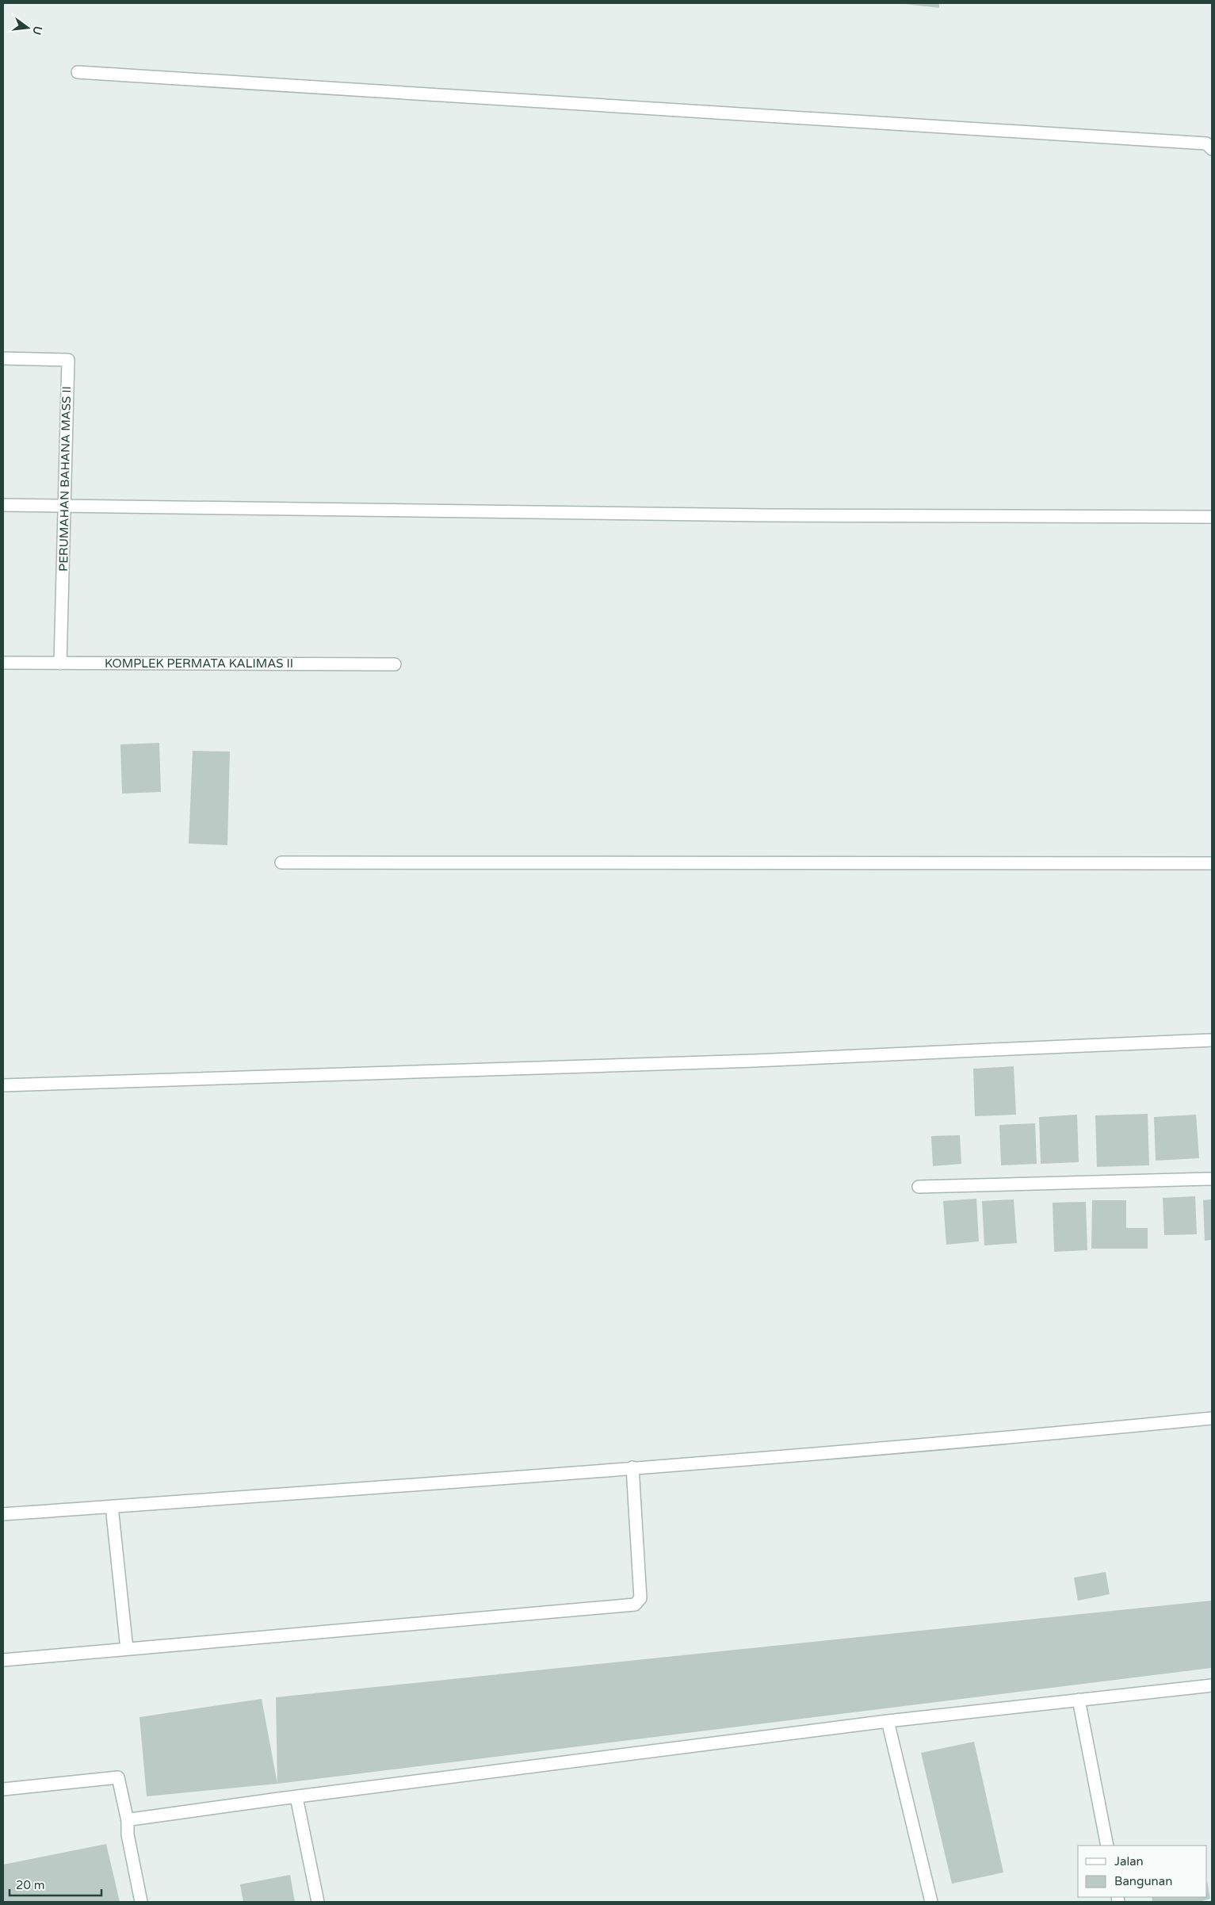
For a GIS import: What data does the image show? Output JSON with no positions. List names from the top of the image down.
{
  "streets": {
    "street": ["PERUMAHAN BAHANA MASS II", "KOMPLEK PERMATA KALIMAS II"]
  },
  "crossings": [
    ["PERUMAHAN BAHANA MASS II", "KOMPLEK PERMATA KALIMAS II"]
  ],
  "legend": ["Jalan", "Bangunan"],
  "scale_bar": "20 m",
  "north": "right"
}
